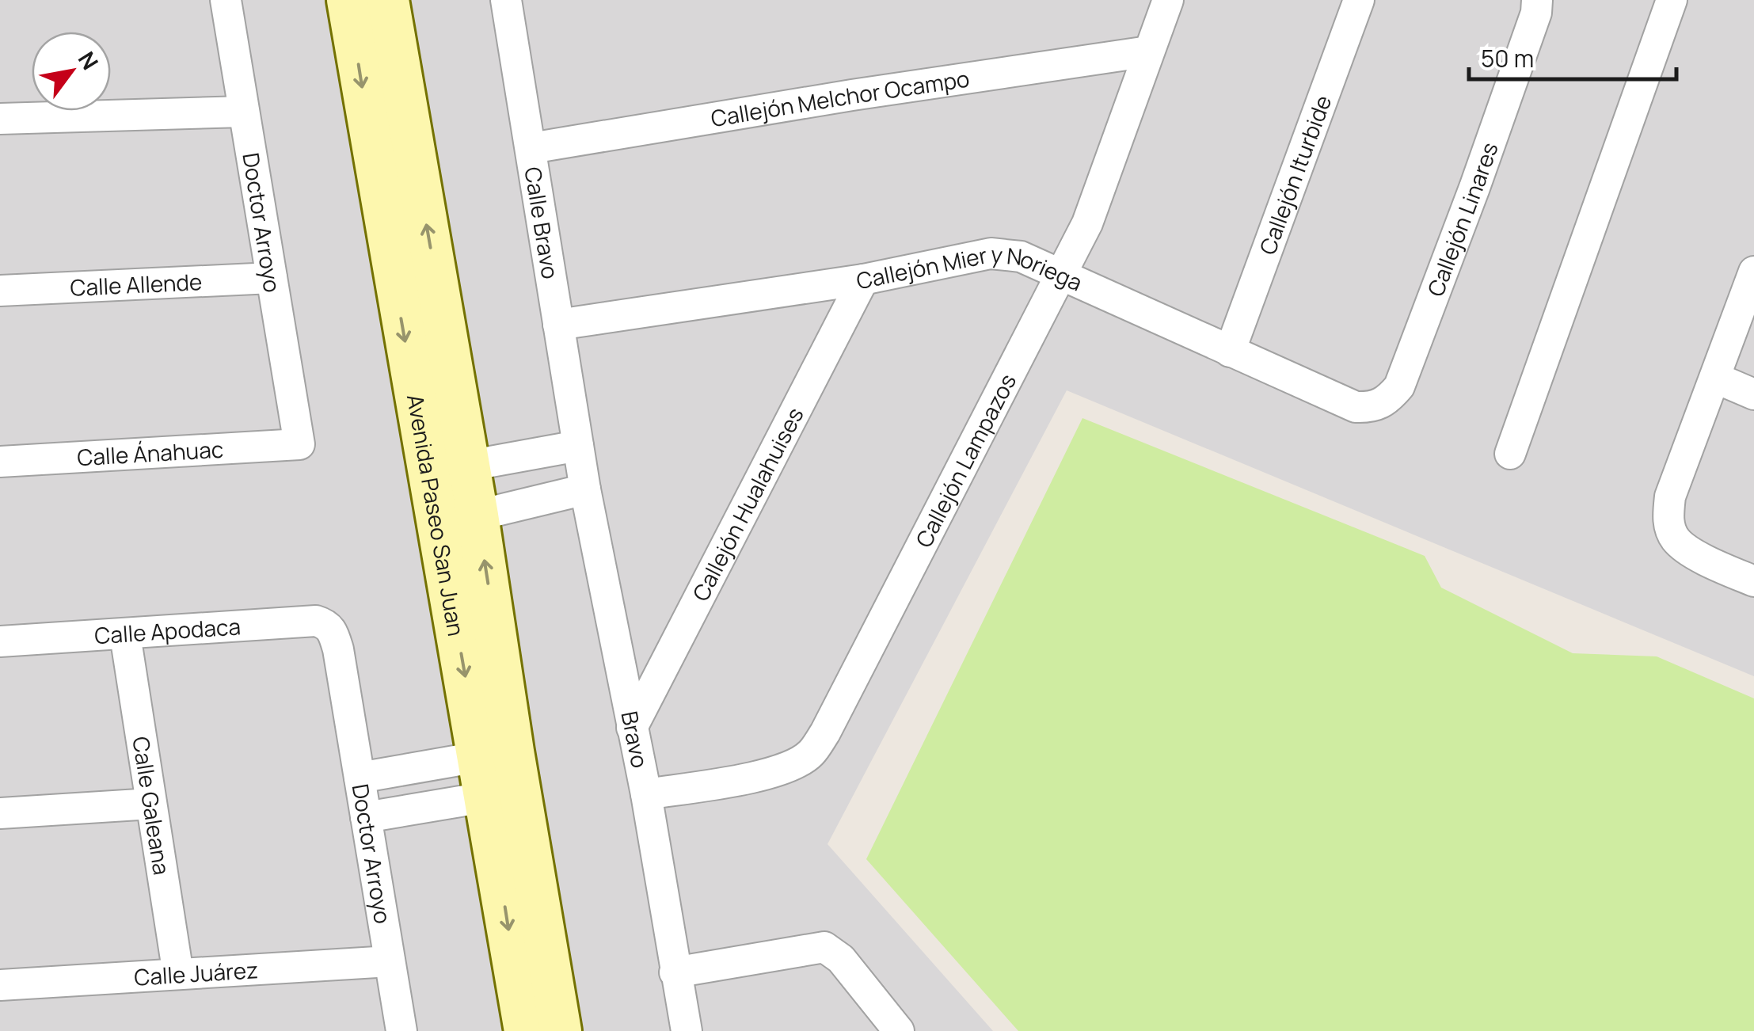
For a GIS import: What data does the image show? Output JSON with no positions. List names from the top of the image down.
{
  "streets": {
    "street": [
      "Callejón Melchor Ocampo",
      "Callejón Iturbide",
      "Callejón Linares",
      "Doctor Arroyo",
      "Calle Bravo",
      "Calle Allende",
      "Callejón Mier y Noriega",
      "Calle Ánahuac",
      "Callejón Lampazos",
      "Callejón Hualahuises",
      "Avenida Paseo San Juan",
      "Calle Apodaca",
      "Bravo",
      "Calle Galeana",
      "Calle Juárez"
    ]
  },
  "crossings": [
    ["Callejón Melchor Ocampo", "Calle Bravo"],
    ["Callejón Melchor Ocampo", "Callejón Lampazos"],
    ["Callejón Iturbide", "Callejón Mier y Noriega"],
    ["Callejón Linares", "Callejón Mier y Noriega"],
    ["Doctor Arroyo", "Calle Allende"],
    ["Doctor Arroyo", "Calle Ánahuac"],
    ["Doctor Arroyo", "Calle Apodaca"],
    ["Doctor Arroyo", "Calle Juárez"],
    ["Calle Bravo", "Callejón Mier y Noriega"],
    ["Calle Bravo", "Bravo"],
    ["Callejón Mier y Noriega", "Callejón Lampazos"],
    ["Callejón Mier y Noriega", "Callejón Hualahuises"],
    ["Callejón Lampazos", "Bravo"],
    ["Callejón Hualahuises", "Bravo"],
    ["Calle Apodaca", "Calle Galeana"],
    ["Calle Galeana", "Calle Juárez"]
  ],
  "scale_bar": "50 m",
  "north": "top right"
}
